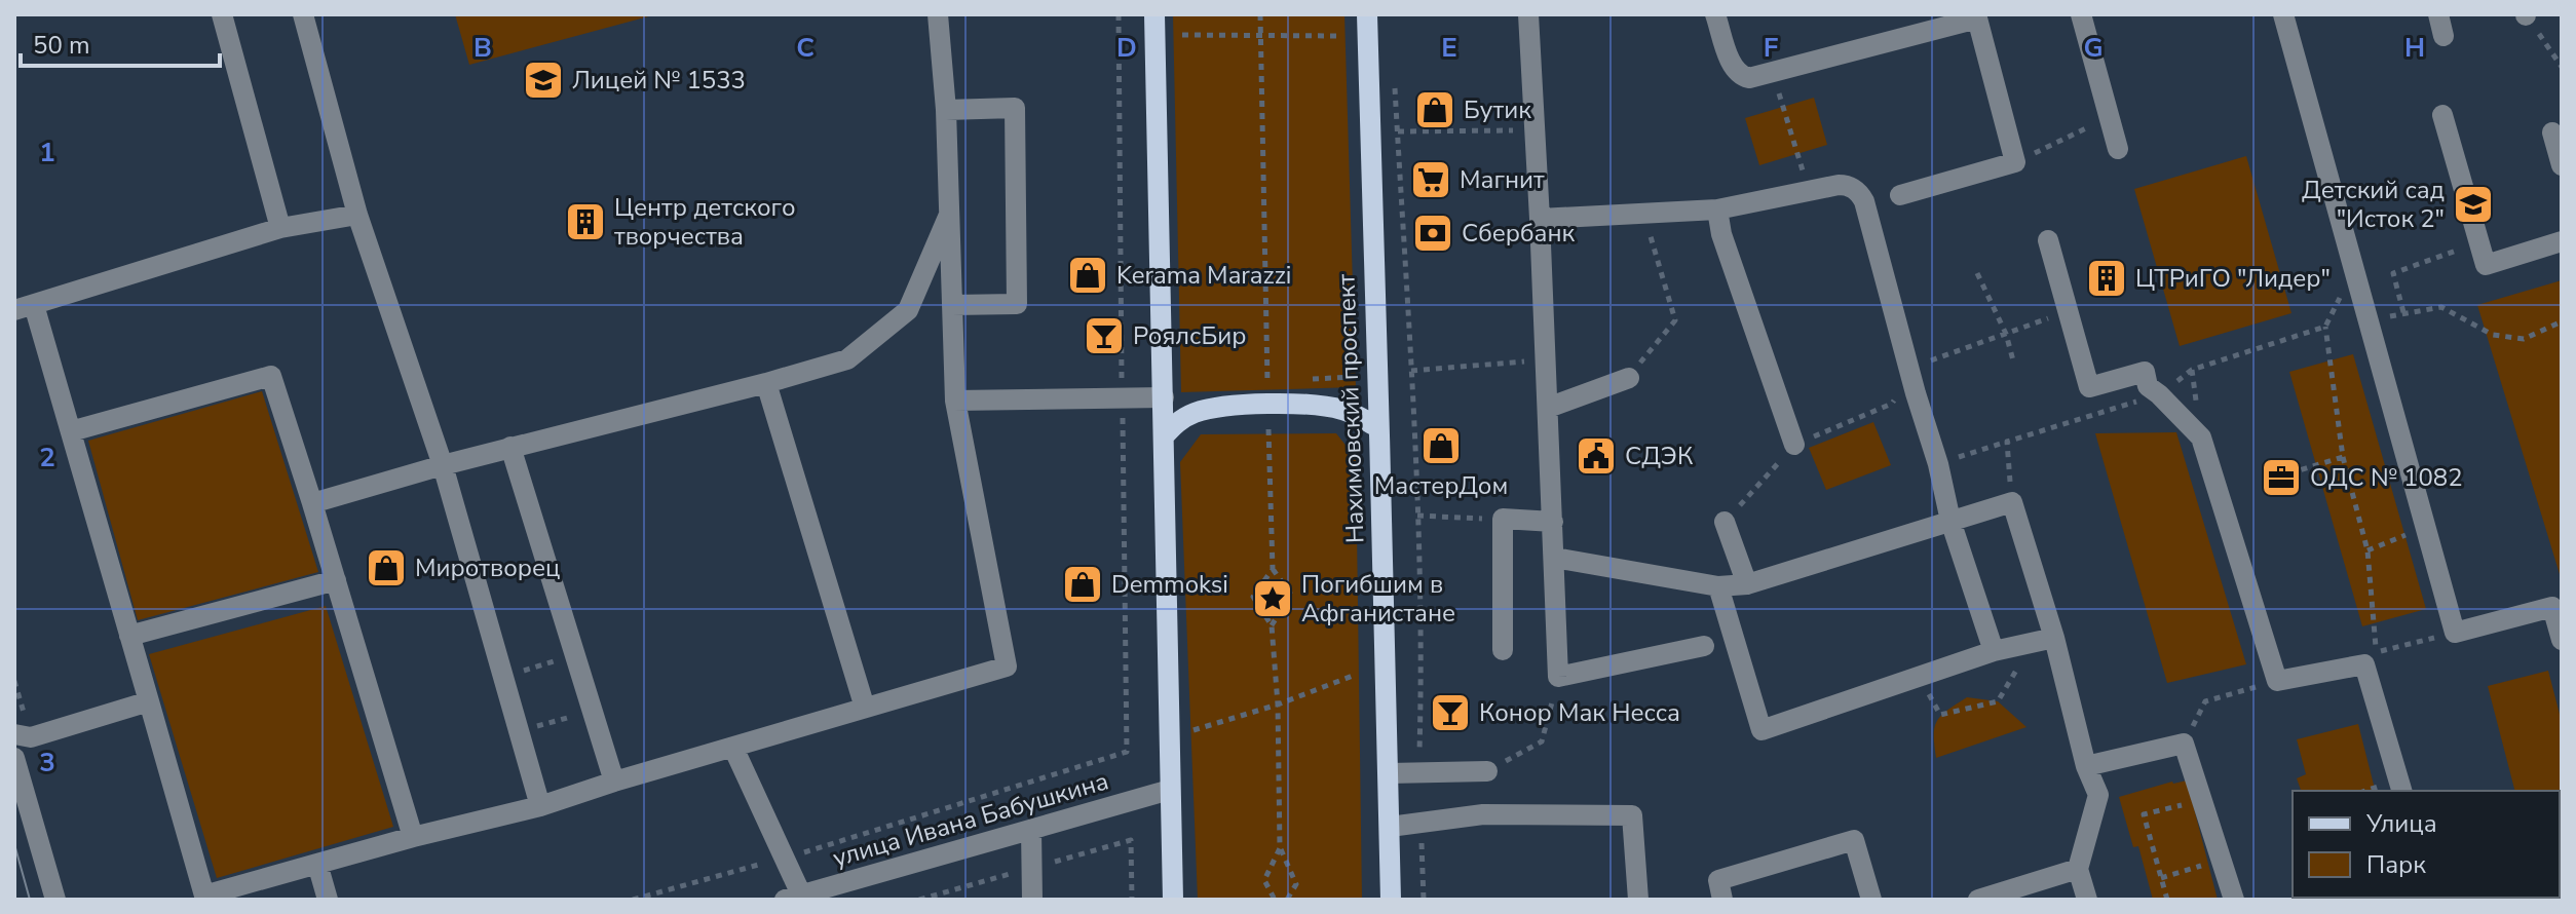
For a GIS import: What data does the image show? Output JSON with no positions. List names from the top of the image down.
{
  "streets": {
    "main road": ["Нахимовский проспект"],
    "street": ["улица Ивана Бабушкина"]
  },
  "places": {
    "school or university": ["Лицей № 1533", "Детский сад \"Исток 2\""],
    "shop": [
      "Бутик",
      "Kerama Marazzi",
      "МастерДом",
      "Миротворец",
      "Demmoksi"
    ],
    "supermarket": ["Магнит"],
    "building": ["Центр детского творчества", "ЦТРиГО \"Лидер\""],
    "bank": ["Сбербанк"],
    "bar": ["РоялсБир", "Конор Мак Несса"],
    "public building": ["СДЭК"],
    "office": ["ОДС № 1082"],
    "place": ["Погибшим в Афганистане"]
  },
  "legend": ["Улица", "Парк"],
  "scale_bar": "50 m",
  "grid": {
    "columns": [
      "B",
      "C",
      "D",
      "E",
      "F",
      "G",
      "H"
    ],
    "rows": ["1", "2", "3"]
  }
}
